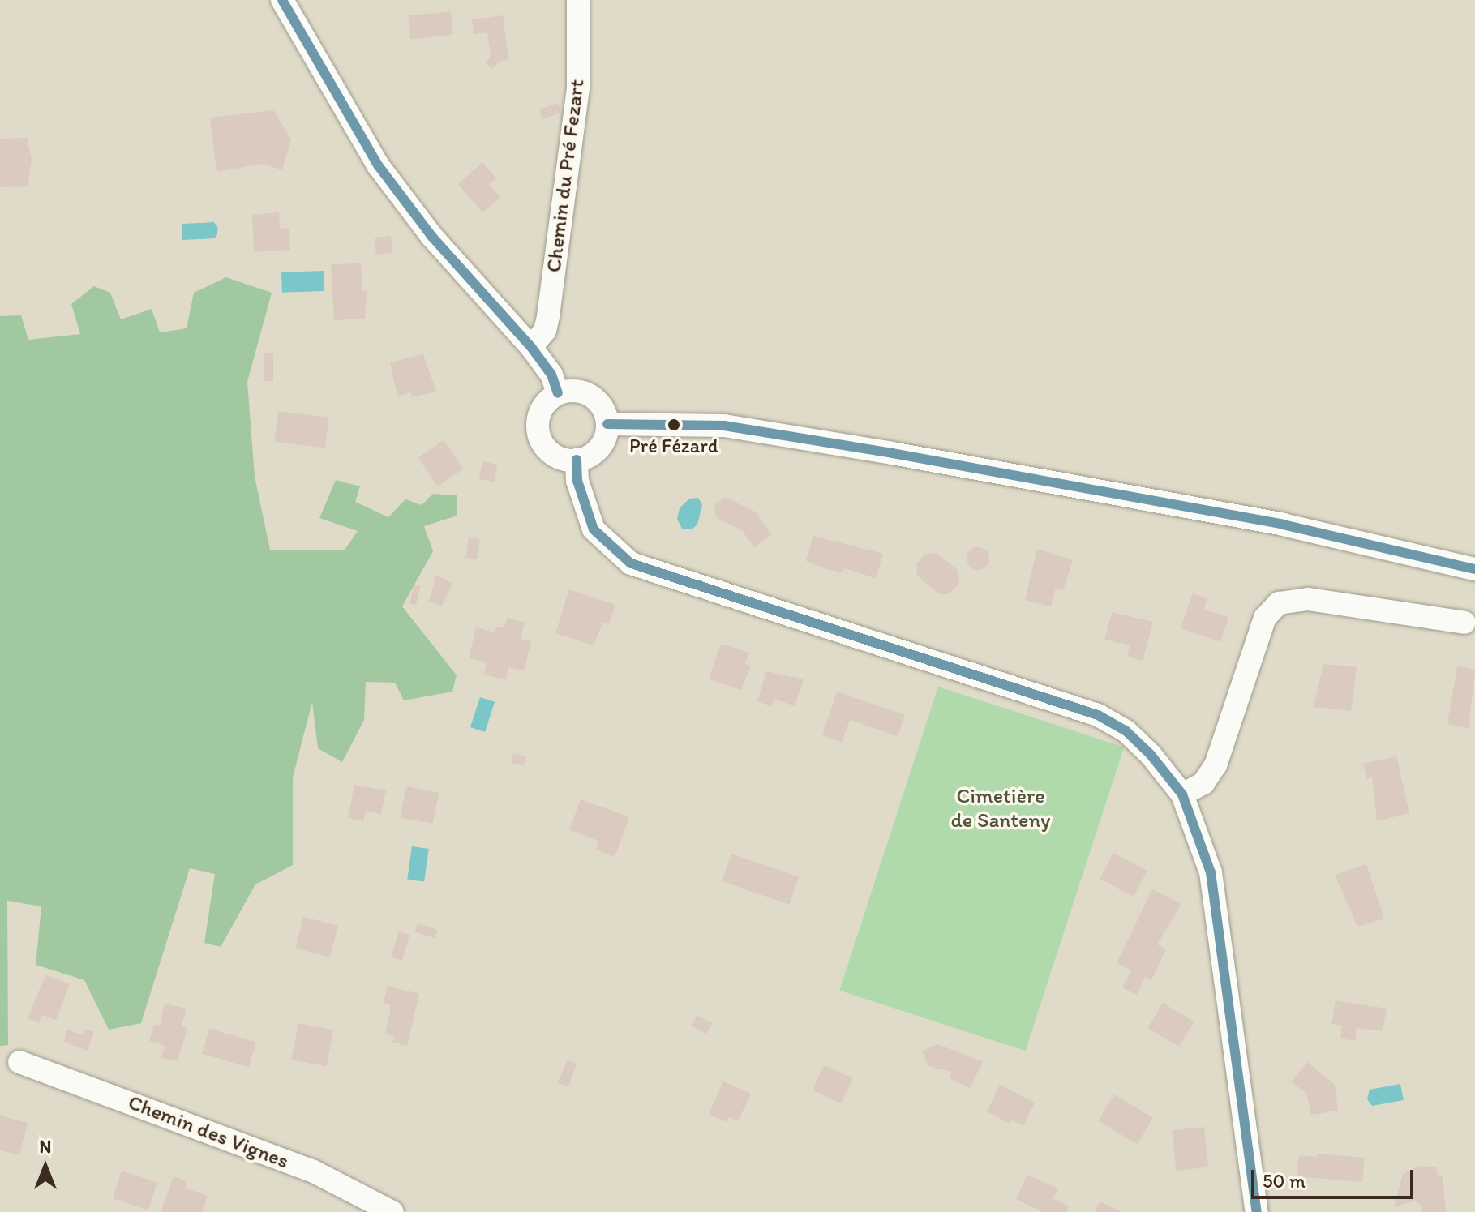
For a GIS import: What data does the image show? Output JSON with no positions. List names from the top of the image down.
{
  "streets": {
    "street": ["Chemin du Pré Fezart", "Chemin des Vignes"]
  },
  "parks": ["Cimetière de Santeny"],
  "places": ["Pré Fézard"],
  "scale_bar": "50 m",
  "north": "top"
}
